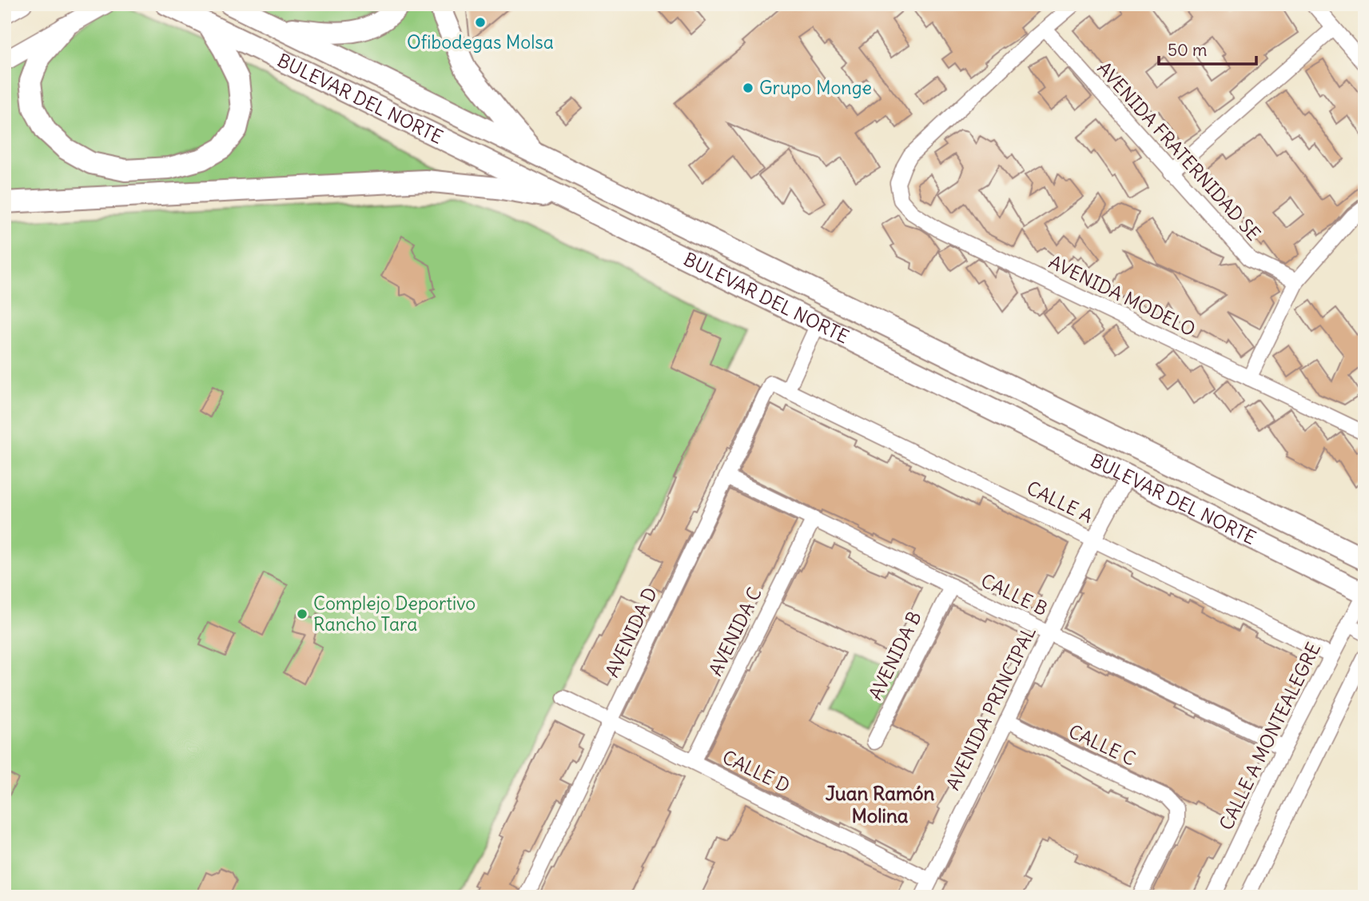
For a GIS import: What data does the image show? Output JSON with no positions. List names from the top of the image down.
{
  "streets": {
    "highway": ["BULEVAR DEL NORTE"],
    "street": [
      "AVENIDA FRATERNIDAD SE",
      "AVENIDA MODELO",
      "CALLE A",
      "CALLE B",
      "AVENIDA C",
      "AVENIDA D",
      "AVENIDA B",
      "AVENIDA PRINCIPAL",
      "CALLE A MONTEALEGRE",
      "CALLE C",
      "CALLE D"
    ]
  },
  "crossings": [
    ["BULEVAR DEL NORTE", "AVENIDA PRINCIPAL"],
    ["BULEVAR DEL NORTE", "CALLE A MONTEALEGRE"],
    ["AVENIDA FRATERNIDAD SE", "AVENIDA MODELO"],
    ["CALLE A", "AVENIDA D"],
    ["CALLE A", "AVENIDA PRINCIPAL"],
    ["CALLE A", "CALLE A MONTEALEGRE"],
    ["CALLE B", "AVENIDA C"],
    ["CALLE B", "AVENIDA D"],
    ["CALLE B", "AVENIDA B"],
    ["CALLE B", "AVENIDA PRINCIPAL"],
    ["CALLE B", "CALLE A MONTEALEGRE"],
    ["AVENIDA C", "CALLE D"],
    ["AVENIDA D", "CALLE D"],
    ["AVENIDA PRINCIPAL", "CALLE C"],
    ["AVENIDA PRINCIPAL", "CALLE D"]
  ],
  "districts": ["Juan Ramón Molina"],
  "places": ["Ofibodegas Molsa", "Grupo Monge", "Complejo Deportivo Rancho Tara"],
  "scale_bar": "50 m"
}
